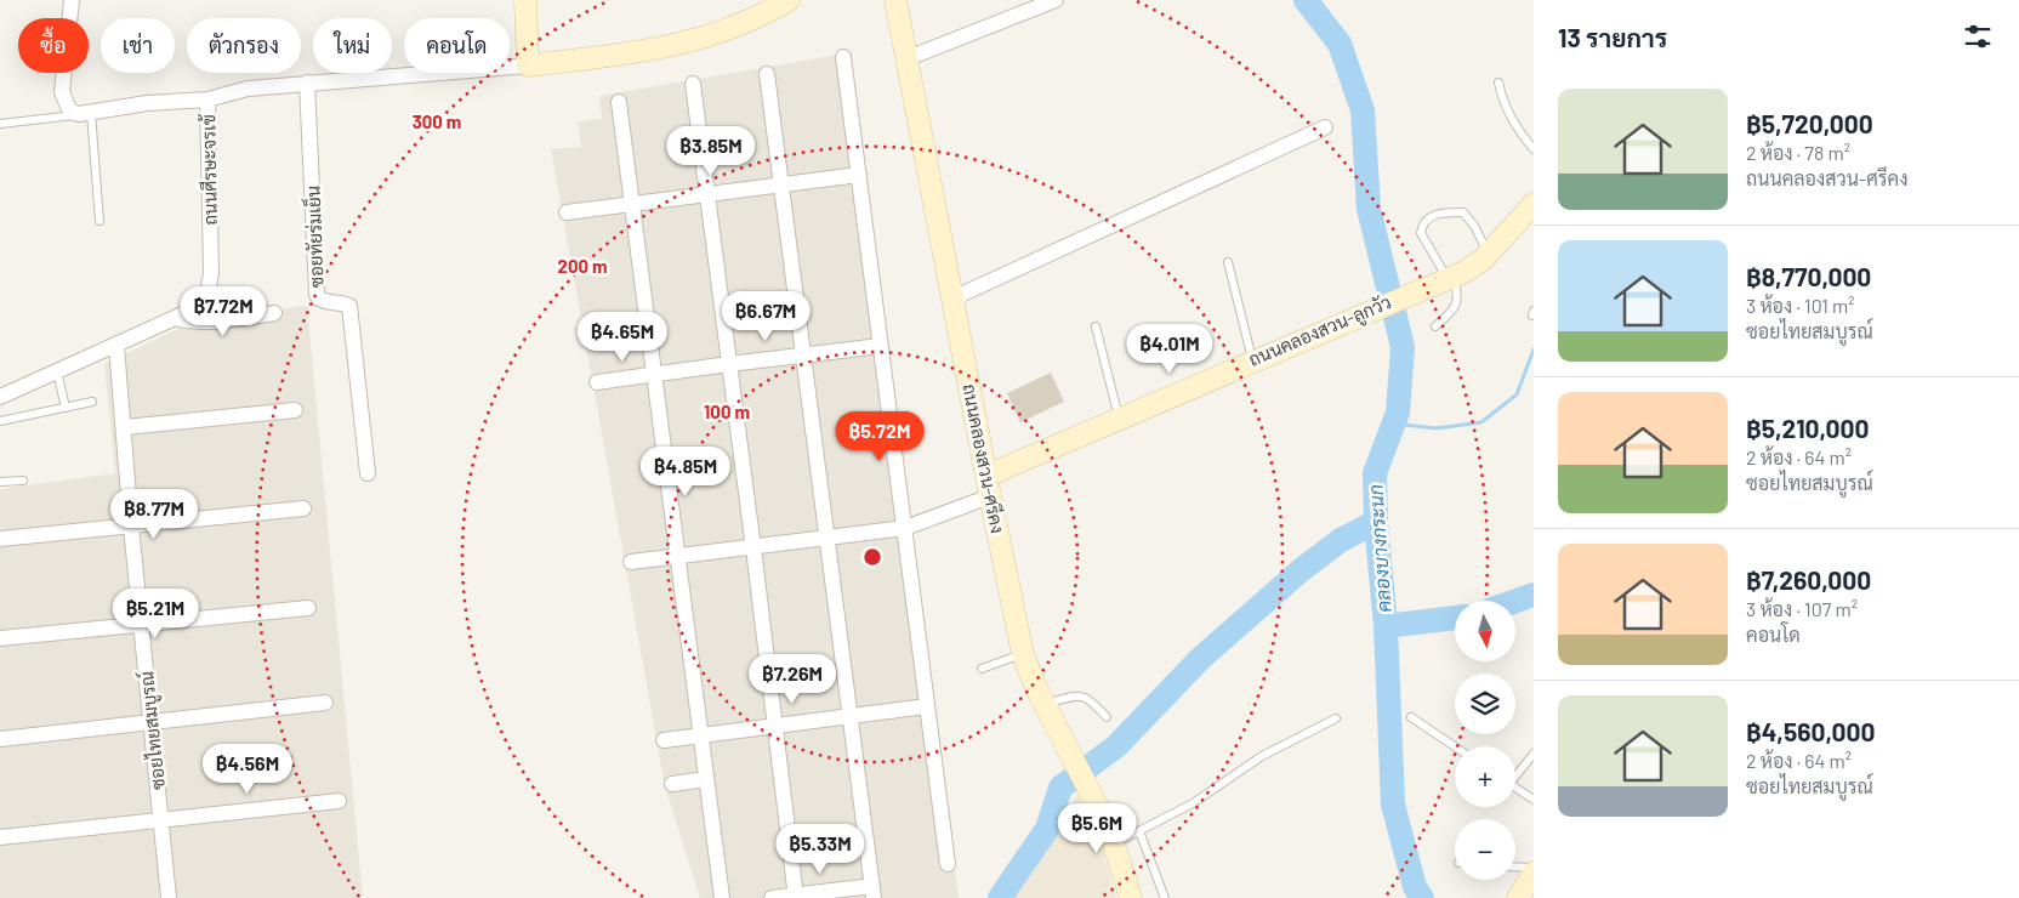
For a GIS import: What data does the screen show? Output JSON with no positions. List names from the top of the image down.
{
  "streets": {
    "street": [
      "ถนนศีรษะจรเข้",
      "ซอยทัยร่มเย็น",
      "ถนนคลองสวน-ลูกวัว",
      "ถนนคลองสวน-ศรีคง",
      "ซอยไทยสมบูรณ์"
    ]
  },
  "crossings": [
    ["ถนนศีรษะจรเข้", "ซอยทัยร่มเย็น"],
    ["ถนนศีรษะจรเข้", "ซอยไทยสมบูรณ์"],
    ["ถนนคลองสวน-ลูกวัว", "ถนนคลองสวน-ศรีคง"]
  ],
  "water": ["คลองบางกระนก"],
  "north": "bottom",
  "page": {
    "heading": "13 รายการ",
    "chip": [
      "ซื้อ",
      "เช่า",
      "ตัวกรอง",
      "ใหม่",
      "คอนโด"
    ],
    "list": [
      {
        "name": "฿5,720,000",
        "note": "2 ห้อง · 78 m² · ถนนคลองสวน-ศรีคง"
      },
      {
        "name": "฿8,770,000",
        "note": "3 ห้อง · 101 m² · ซอยไทยสมบูรณ์"
      },
      {
        "name": "฿5,210,000",
        "note": "2 ห้อง · 64 m² · ซอยไทยสมบูรณ์"
      },
      {
        "name": "฿7,260,000",
        "note": "3 ห้อง · 107 m² · คอนโด"
      },
      {
        "name": "฿4,560,000",
        "note": "2 ห้อง · 64 m² · ซอยไทยสมบูรณ์"
      }
    ],
    "price": [
      "฿3.85M",
      "฿7.72M",
      "฿6.67M",
      "฿4.65M",
      "฿4.01M",
      "฿5.72M",
      "฿4.85M",
      "฿8.77M",
      "฿5.21M",
      "฿7.26M",
      "฿4.56M",
      "฿5.6M",
      "฿5.33M"
    ],
    "map_buttons": ["+", "−"]
  },
  "rings": ["300 m", "200 m", "100 m"]
}
